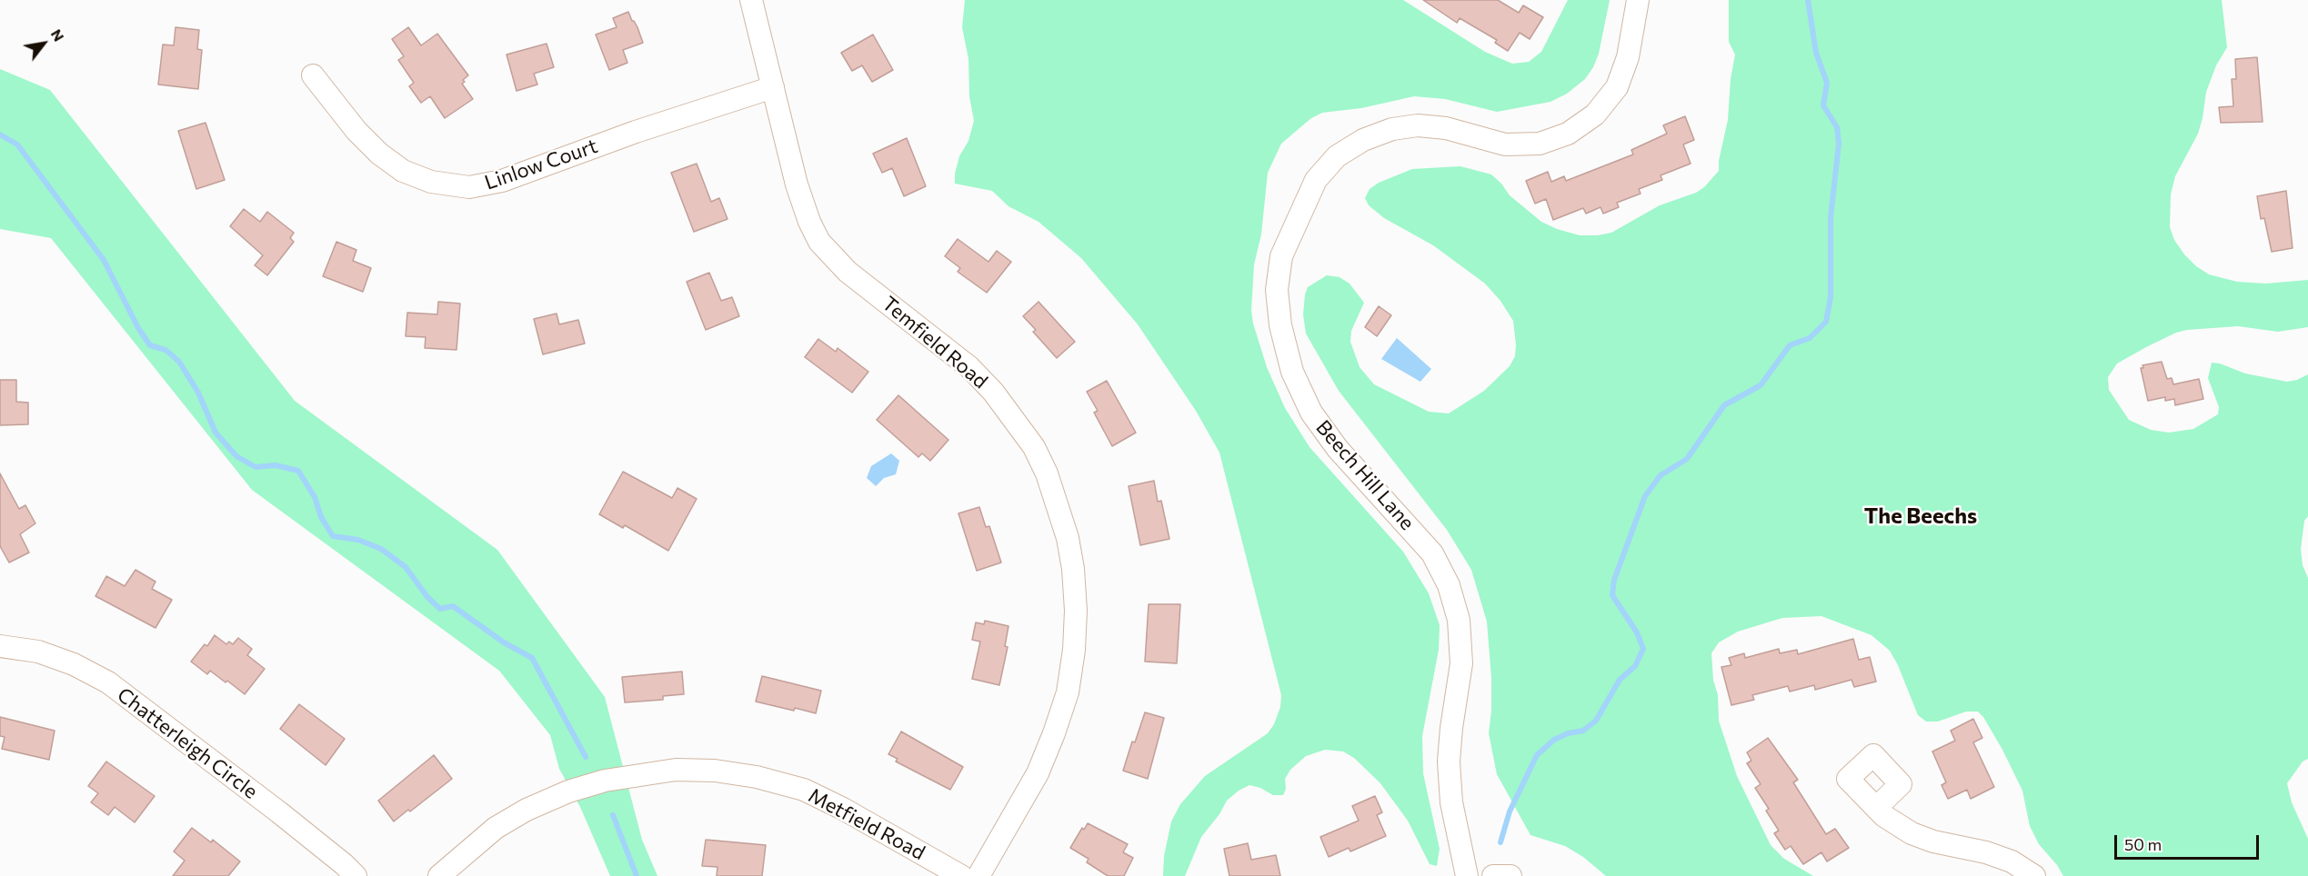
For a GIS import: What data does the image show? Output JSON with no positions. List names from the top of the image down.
{
  "streets": {
    "street": [
      "Linlow Court",
      "Temfield Road",
      "Beech Hill Lane",
      "Chatterleigh Circle",
      "Metfield Road"
    ]
  },
  "crossings": [
    ["Linlow Court", "Temfield Road"]
  ],
  "districts": ["The Beechs"],
  "scale_bar": "50 m",
  "north": "top right"
}
